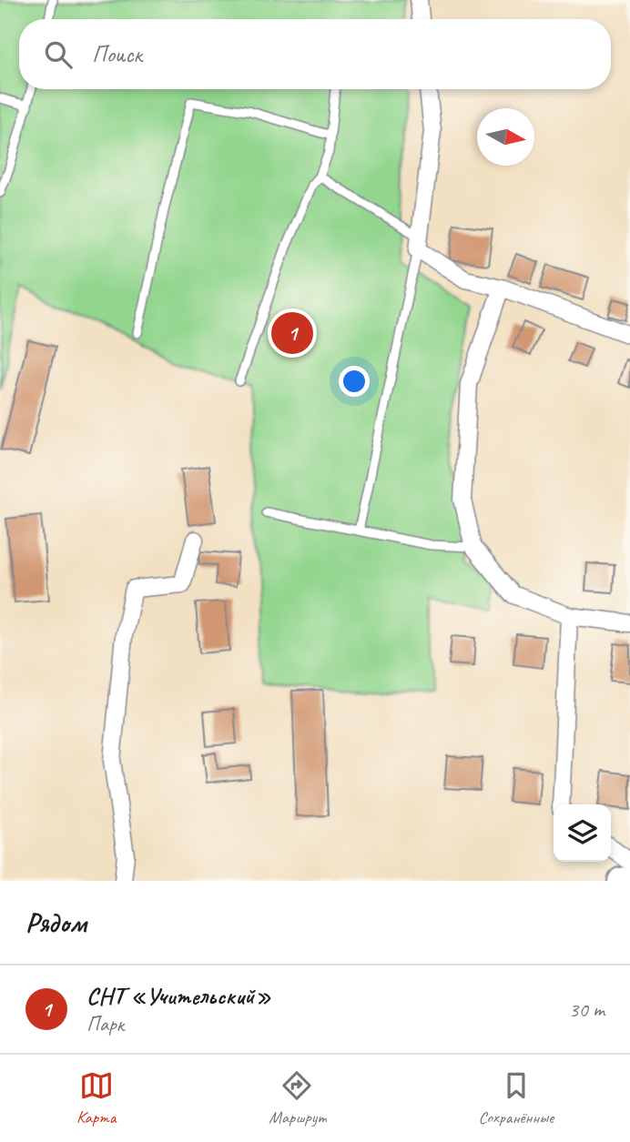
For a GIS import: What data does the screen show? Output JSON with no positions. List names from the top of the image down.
{
  "north": "right",
  "page": {
    "search": "Поиск",
    "pins": "1",
    "heading": "Рядом",
    "list": [
      {
        "mark": "1",
        "name": "СНТ «Учительский»",
        "note": "Парк",
        "value": "30 m"
      }
    ],
    "nav": ["Карта", "Маршрут", "Сохранённые"]
  }
}
